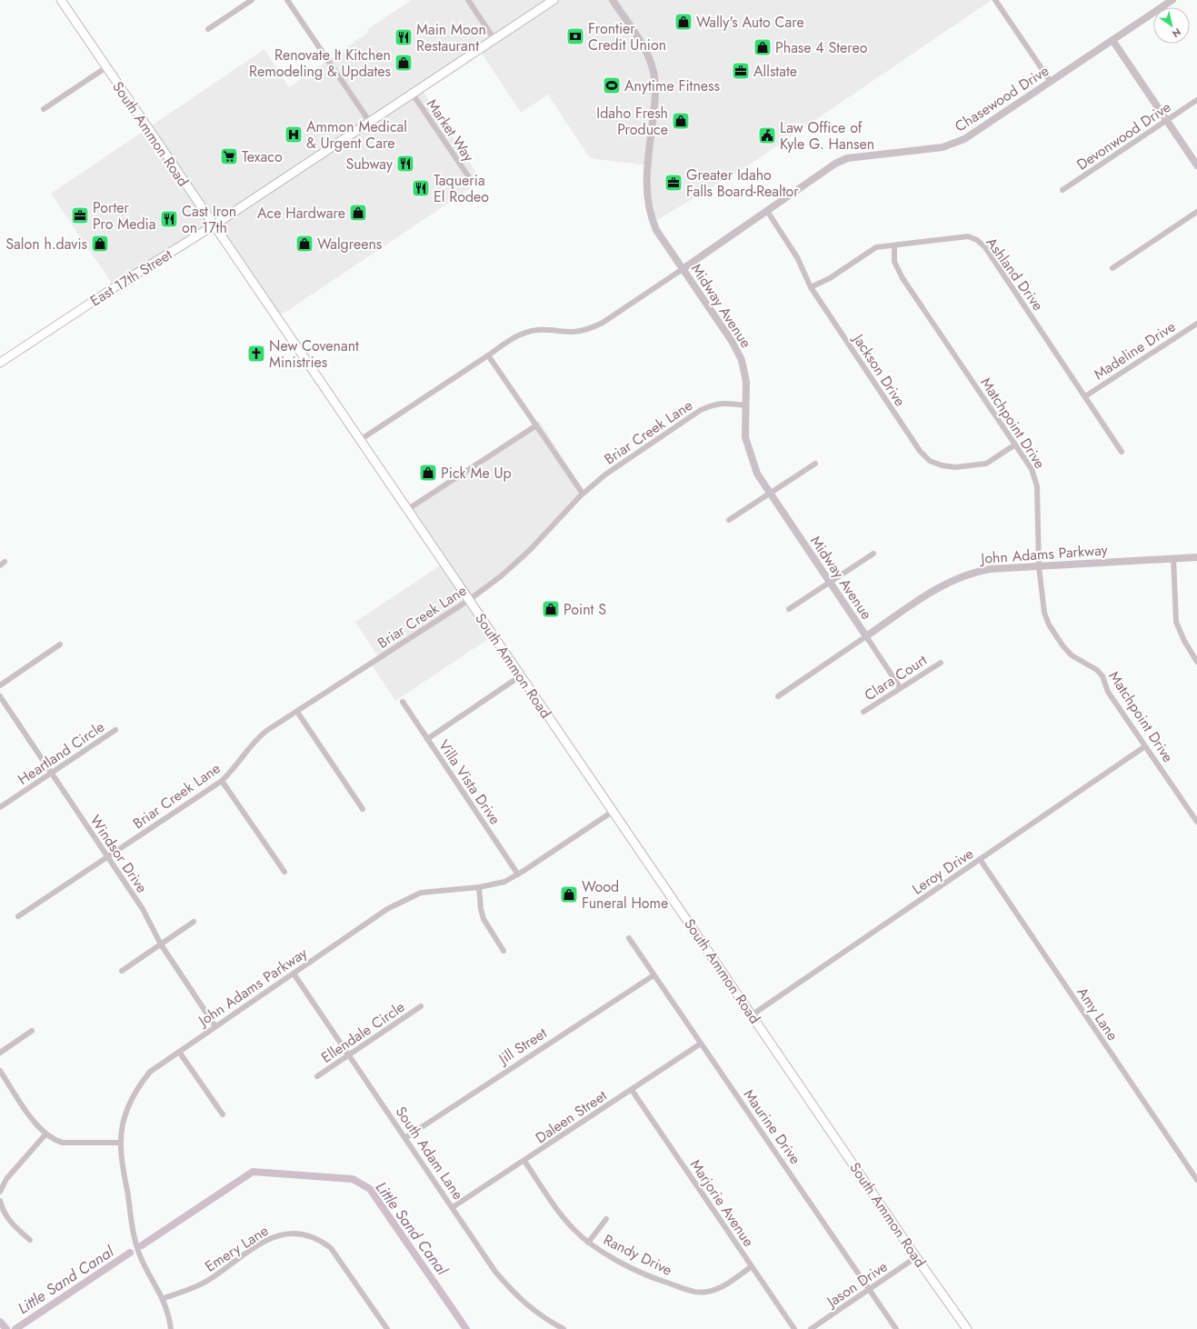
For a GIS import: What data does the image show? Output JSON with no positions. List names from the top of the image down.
{
  "streets": {
    "main road": ["South Ammon Road", "East 17th Street"],
    "street": [
      "Chasewood Drive",
      "Market Way",
      "Devonwood Drive",
      "Ashland Drive",
      "Midway Avenue",
      "Madeline Drive",
      "Jackson Drive",
      "Matchpoint Drive",
      "Briar Creek Lane",
      "John Adams Parkway",
      "Clara Court",
      "Heartland Circle",
      "Villa Vista Drive",
      "Windsor Drive",
      "Leroy Drive",
      "Amy Lane",
      "Ellendale Circle",
      "Jill Street",
      "Daleen Street",
      "Maurine Drive",
      "South Adam Lane",
      "Marjorie Avenue",
      "Emery Lane",
      "Randy Drive",
      "Jason Drive"
    ]
  },
  "crossings": [
    ["Chasewood Drive", "Midway Avenue"],
    ["Chasewood Drive", "Jackson Drive"],
    ["Market Way", "East 17th Street"],
    ["South Ammon Road", "East 17th Street"],
    ["South Ammon Road", "Briar Creek Lane"],
    ["South Ammon Road", "John Adams Parkway"],
    ["South Ammon Road", "Leroy Drive"],
    ["South Ammon Road", "Jason Drive"],
    ["Ashland Drive", "Madeline Drive"],
    ["Ashland Drive", "Jackson Drive"],
    ["Ashland Drive", "Matchpoint Drive"],
    ["Midway Avenue", "Briar Creek Lane"],
    ["Midway Avenue", "John Adams Parkway"],
    ["Midway Avenue", "Clara Court"],
    ["Jackson Drive", "Matchpoint Drive"],
    ["Matchpoint Drive", "John Adams Parkway"],
    ["Matchpoint Drive", "Leroy Drive"],
    ["Briar Creek Lane", "Windsor Drive"],
    ["John Adams Parkway", "Villa Vista Drive"],
    ["John Adams Parkway", "Windsor Drive"],
    ["John Adams Parkway", "South Adam Lane"],
    ["John Adams Parkway", "Emery Lane"],
    ["Heartland Circle", "Windsor Drive"],
    ["Leroy Drive", "Amy Lane"],
    ["Ellendale Circle", "South Adam Lane"],
    ["Jill Street", "Maurine Drive"],
    ["Jill Street", "South Adam Lane"],
    ["Daleen Street", "Maurine Drive"],
    ["Daleen Street", "South Adam Lane"],
    ["Daleen Street", "Marjorie Avenue"],
    ["Daleen Street", "Randy Drive"],
    ["Maurine Drive", "Jason Drive"],
    ["Marjorie Avenue", "Randy Drive"]
  ],
  "water": ["Little Sand Canal"],
  "places": {
    "shop": [
      "Wally's Auto Care",
      "Phase 4 Stereo",
      "Renovate It Kitchen Remodeling & Updates",
      "Idaho Fresh Produce",
      "Ace Hardware",
      "Salon h.davis",
      "Walgreens",
      "Pick Me Up",
      "Point S",
      "Wood Funeral Home"
    ],
    "bank": ["Frontier Credit Union"],
    "restaurant": [
      "Main Moon Restaurant",
      "Subway",
      "Taqueria El Rodeo",
      "Cast Iron on 17th"
    ],
    "office": ["Allstate", "Greater Idaho Falls Board-Realtor", "Porter Pro Media"],
    "sports": ["Anytime Fitness"],
    "hospital": ["Ammon Medical & Urgent Care"],
    "public building": ["Law Office of Kyle G. Hansen"],
    "supermarket": ["Texaco"],
    "church": ["New Covenant Ministries"]
  },
  "north": "bottom right"
}
